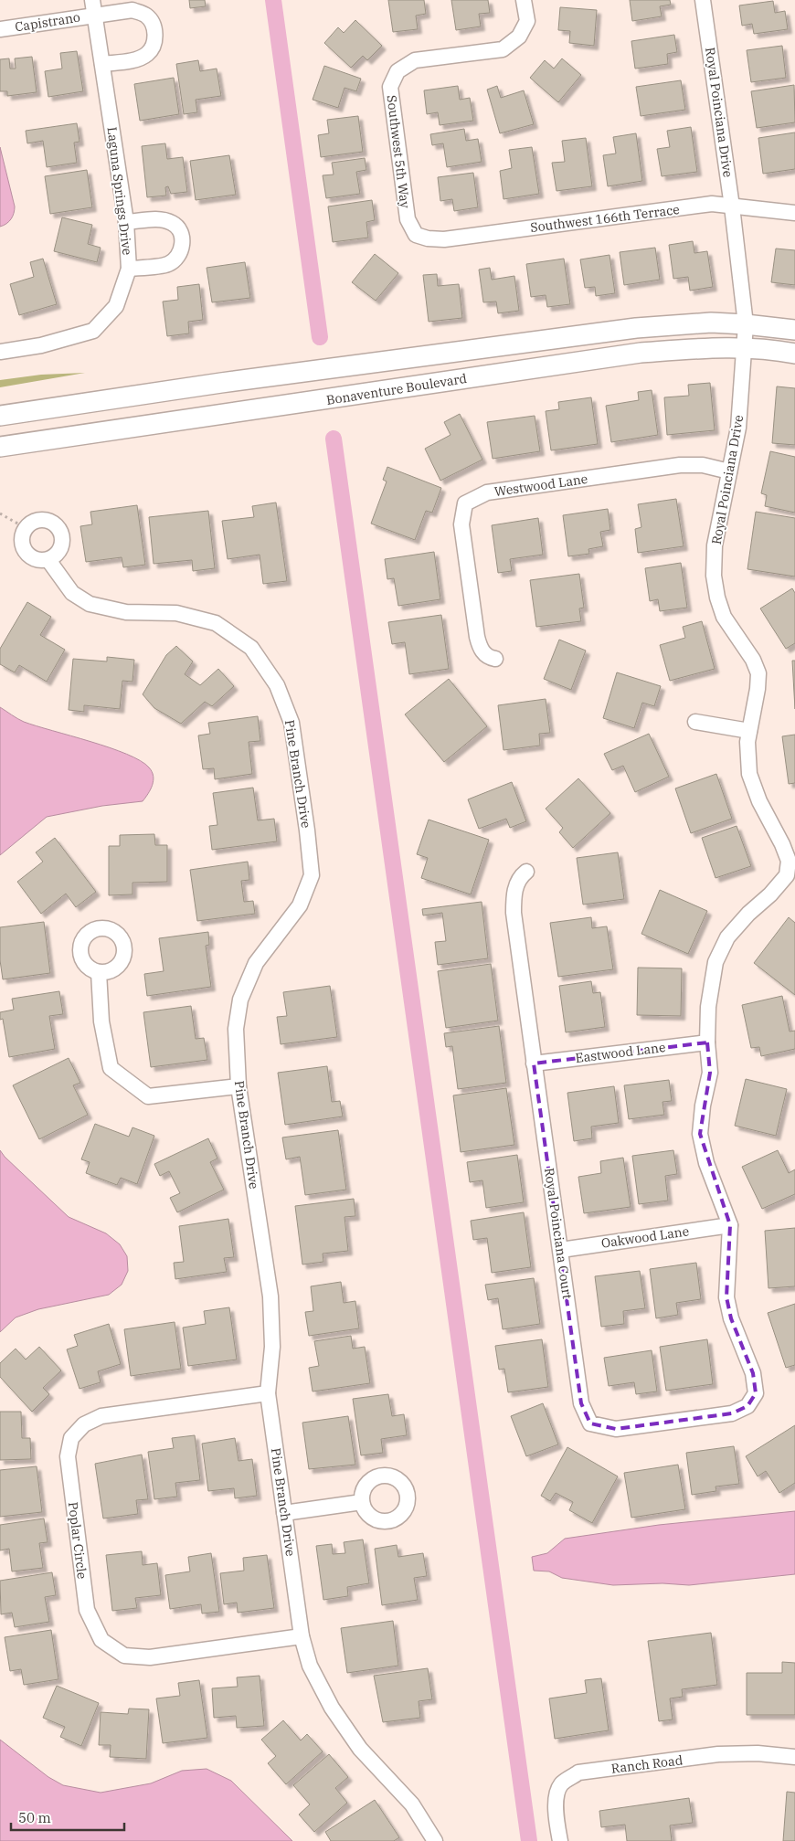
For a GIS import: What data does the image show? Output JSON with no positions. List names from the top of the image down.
{
  "streets": {
    "main road": ["Bonaventure Boulevard"],
    "street": [
      "Capistrano",
      "Royal Poinciana Drive",
      "Southwest 5th Way",
      "Laguna Springs Drive",
      "Southwest 166th Terrace",
      "Westwood Lane",
      "Pine Branch Drive",
      "Eastwood Lane",
      "Royal Poinciana Court",
      "Oakwood Lane",
      "Poplar Circle",
      "Ranch Road"
    ]
  },
  "crossings": [
    ["Capistrano", "Laguna Springs Drive"],
    ["Royal Poinciana Drive", "Southwest 166th Terrace"],
    ["Royal Poinciana Drive", "Bonaventure Boulevard"],
    ["Royal Poinciana Drive", "Westwood Lane"],
    ["Royal Poinciana Drive", "Eastwood Lane"],
    ["Royal Poinciana Drive", "Royal Poinciana Court"],
    ["Royal Poinciana Drive", "Oakwood Lane"],
    ["Southwest 5th Way", "Southwest 166th Terrace"],
    ["Pine Branch Drive", "Poplar Circle"],
    ["Eastwood Lane", "Royal Poinciana Court"],
    ["Royal Poinciana Court", "Oakwood Lane"]
  ],
  "scale_bar": "50 m"
}
